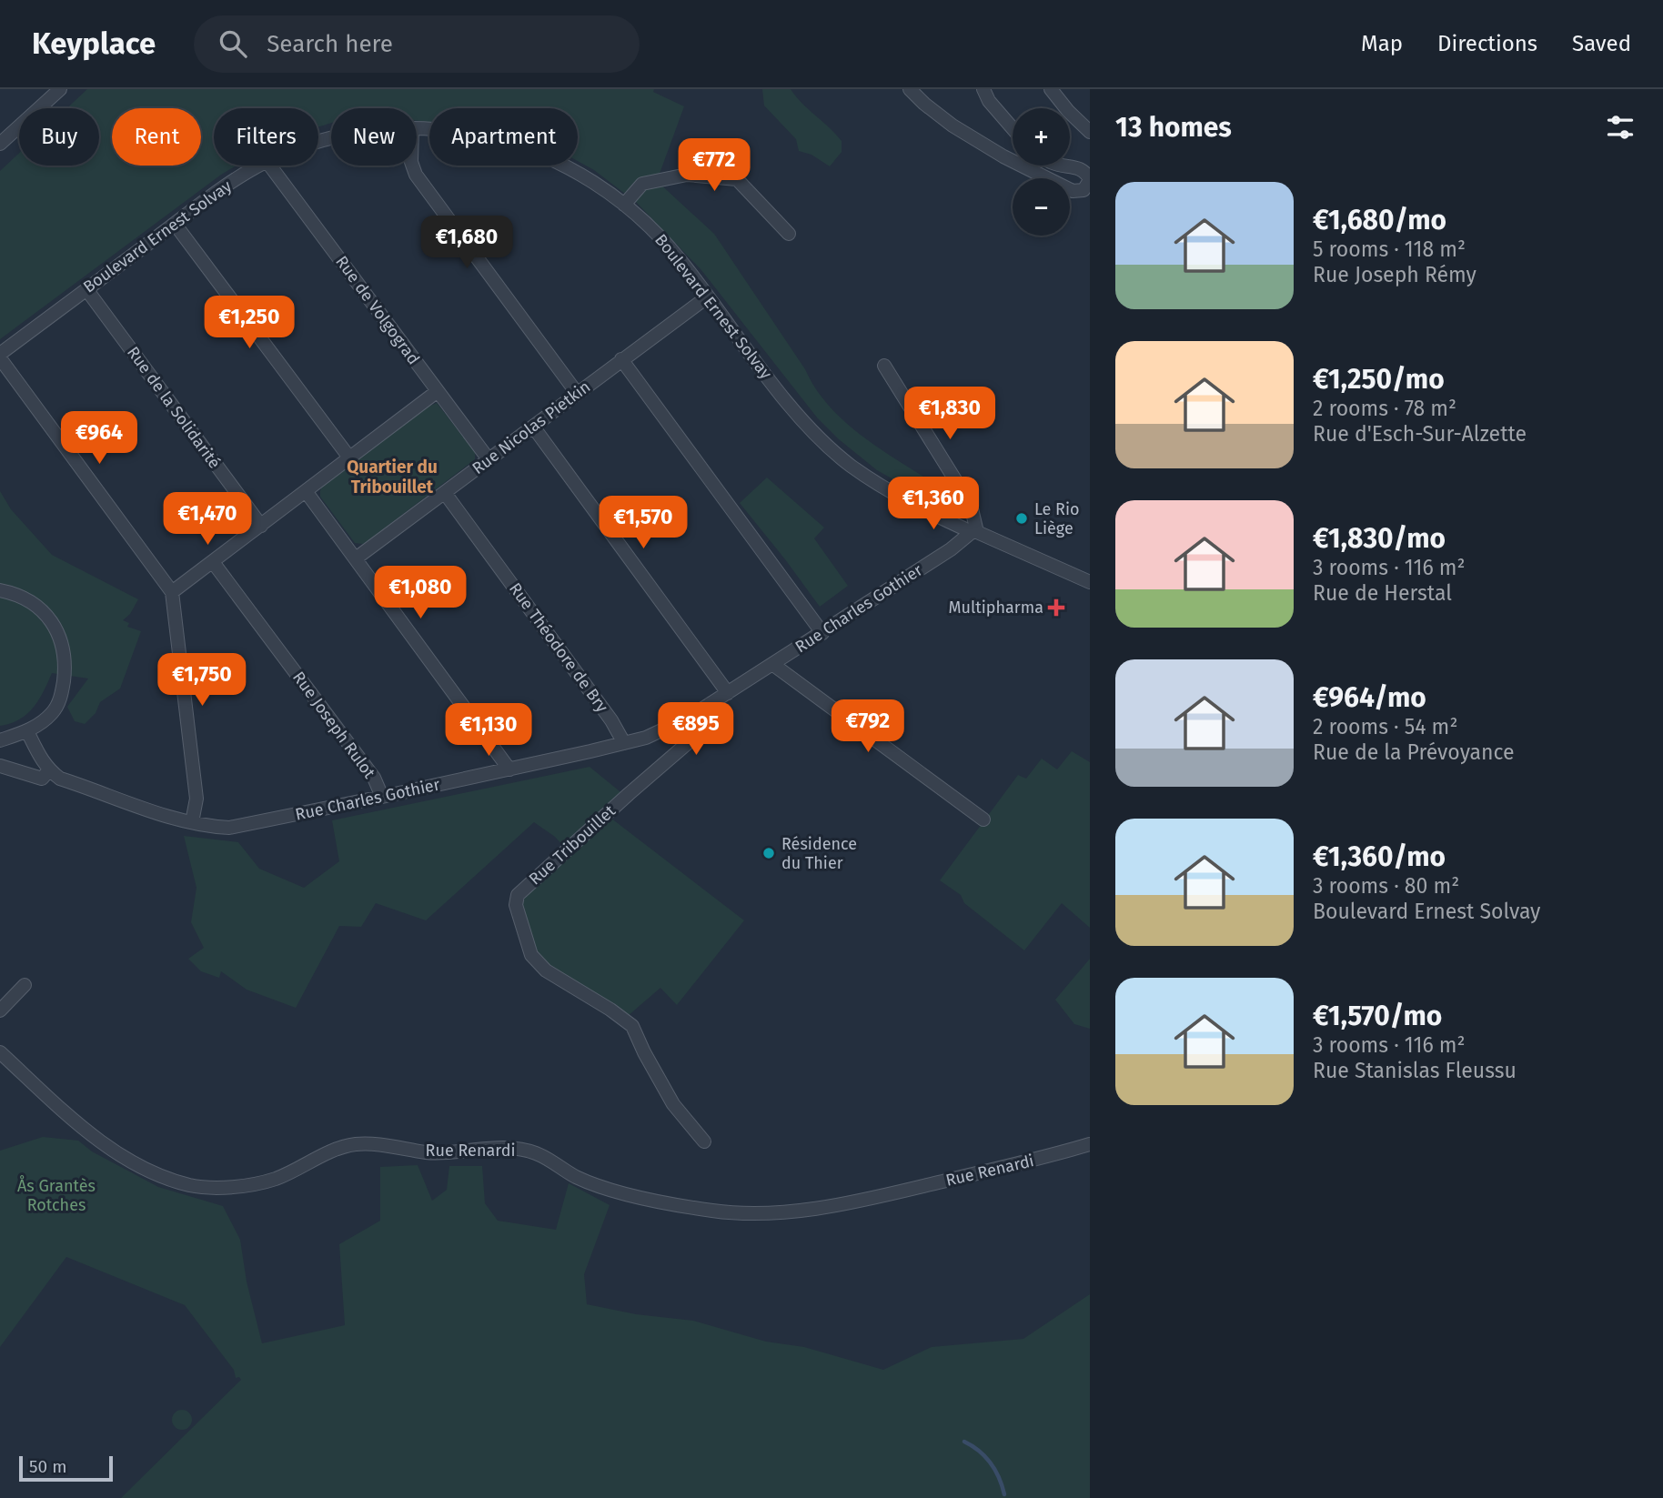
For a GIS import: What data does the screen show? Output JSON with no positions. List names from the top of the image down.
{
  "streets": {
    "street": [
      "Boulevard Ernest Solvay",
      "Rue de Volgograd",
      "Rue de la Solidarité",
      "Rue Nicolas Pietkin",
      "Rue Charles Gothier",
      "Rue Théodore de Bry",
      "Rue Joseph Rulot",
      "Rue Tribouillet",
      "Rue Renardi"
    ]
  },
  "crossings": [
    ["Boulevard Ernest Solvay", "Rue de la Solidarité"],
    ["Boulevard Ernest Solvay", "Rue Nicolas Pietkin"],
    ["Boulevard Ernest Solvay", "Rue Charles Gothier"],
    ["Rue de Volgograd", "Rue Nicolas Pietkin"],
    ["Rue Nicolas Pietkin", "Rue Théodore de Bry"],
    ["Rue Charles Gothier", "Rue Théodore de Bry"],
    ["Rue Charles Gothier", "Rue Joseph Rulot"],
    ["Rue Charles Gothier", "Rue Tribouillet"]
  ],
  "districts": ["Quartier du Tribouillet"],
  "parks": ["Ås Grantès Rotches"],
  "places": {
    "other": ["Le Rio Liège", "Résidence du Thier"],
    "health": ["Multipharma"]
  },
  "scale_bar": "50 m",
  "page": {
    "header": "Keyplace",
    "search": "Search here",
    "nav": ["Map", "Directions", "Saved"],
    "heading": "13 homes",
    "map_buttons": ["+", "−"],
    "chip": [
      "Buy",
      "Rent",
      "Filters",
      "New",
      "Apartment"
    ],
    "price": [
      "€772",
      "€1,680",
      "€1,250",
      "€1,830",
      "€964",
      "€1,360",
      "€1,470",
      "€1,570",
      "€1,080",
      "€1,750",
      "€792",
      "€895",
      "€1,130"
    ],
    "list": [
      {
        "name": "€1,680/mo",
        "note": "5 rooms · 118 m² · Rue Joseph Rémy"
      },
      {
        "name": "€1,250/mo",
        "note": "2 rooms · 78 m² · Rue d'Esch-Sur-Alzette"
      },
      {
        "name": "€1,830/mo",
        "note": "3 rooms · 116 m² · Rue de Herstal"
      },
      {
        "name": "€964/mo",
        "note": "2 rooms · 54 m² · Rue de la Prévoyance"
      },
      {
        "name": "€1,360/mo",
        "note": "3 rooms · 80 m² · Boulevard Ernest Solvay"
      },
      {
        "name": "€1,570/mo",
        "note": "3 rooms · 116 m² · Rue Stanislas Fleussu"
      }
    ],
    "scale": "50 m"
  }
}
